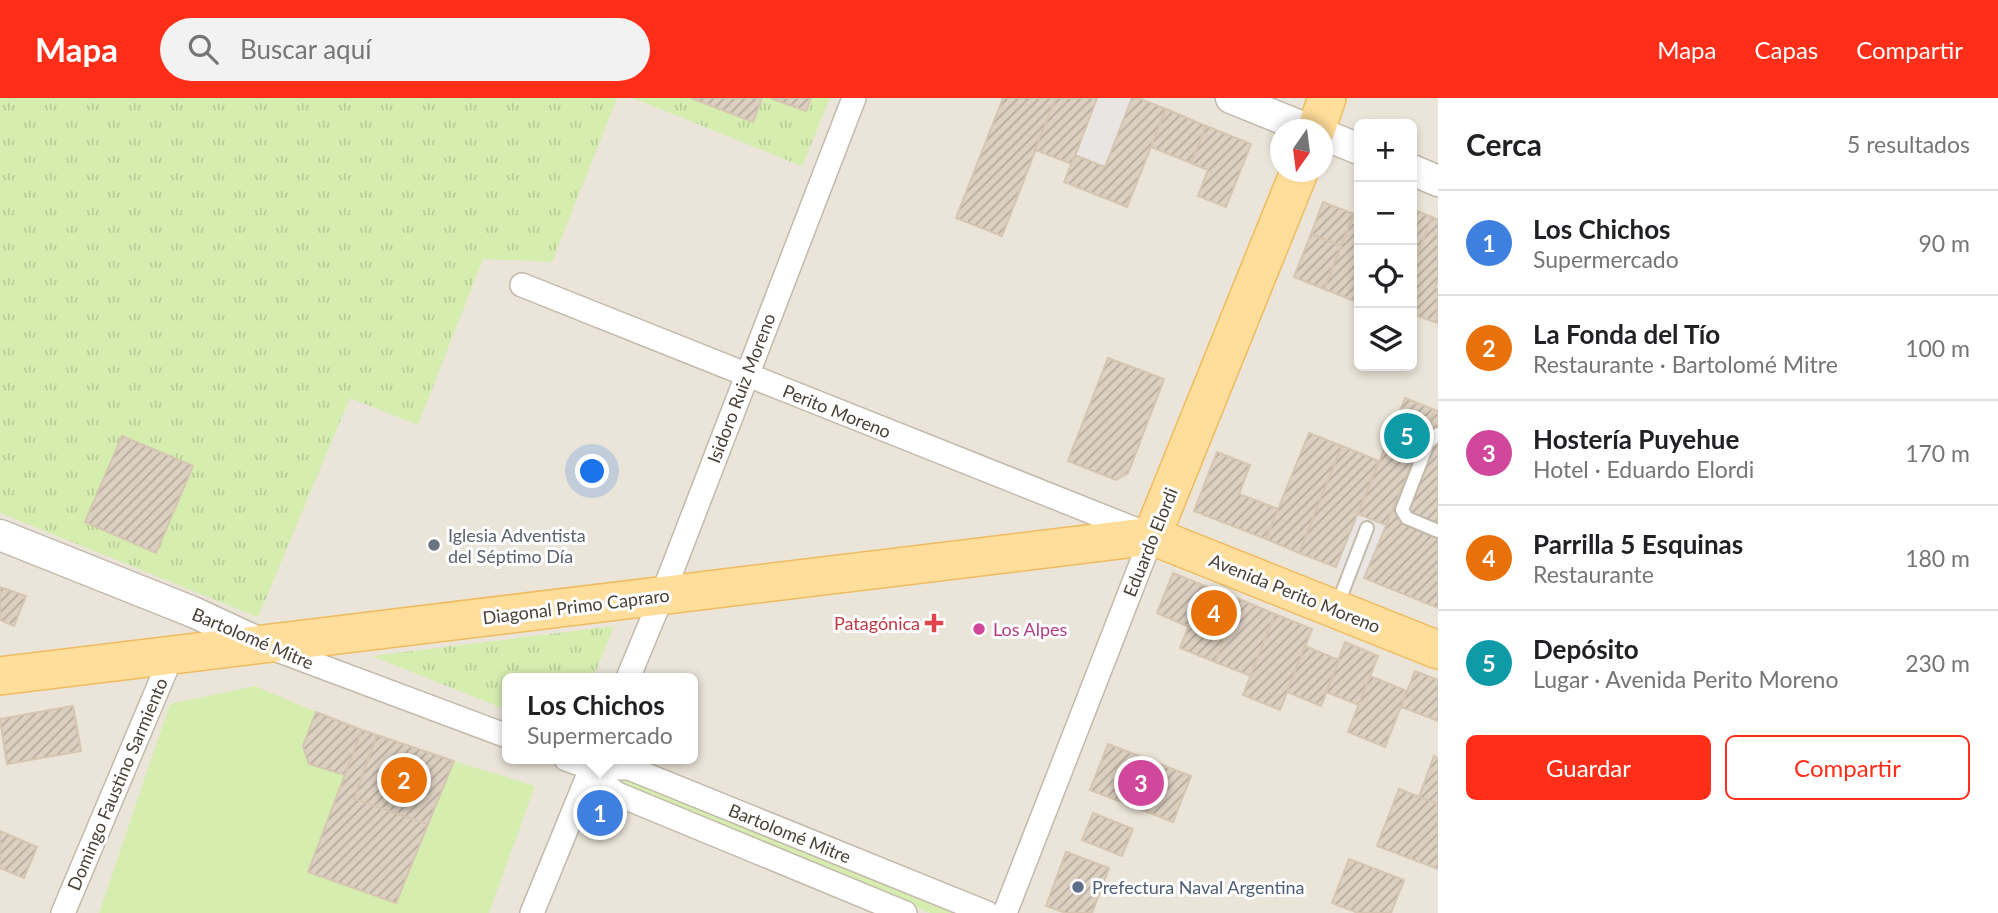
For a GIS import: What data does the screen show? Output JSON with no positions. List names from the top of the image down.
{
  "streets": {
    "main road": ["Eduardo Elordi", "Avenida Perito Moreno", "Diagonal Primo Capraro"],
    "street": [
      "Isidoro Ruiz Moreno",
      "Perito Moreno",
      "Bartolomé Mitre",
      "Domingo Faustino Sarmiento"
    ]
  },
  "crossings": [
    ["Isidoro Ruiz Moreno", "Perito Moreno"],
    ["Isidoro Ruiz Moreno", "Diagonal Primo Capraro"],
    ["Perito Moreno", "Eduardo Elordi"],
    ["Perito Moreno", "Avenida Perito Moreno"],
    ["Perito Moreno", "Diagonal Primo Capraro"],
    ["Eduardo Elordi", "Avenida Perito Moreno"],
    ["Eduardo Elordi", "Diagonal Primo Capraro"],
    ["Avenida Perito Moreno", "Diagonal Primo Capraro"],
    ["Diagonal Primo Capraro", "Bartolomé Mitre"],
    ["Diagonal Primo Capraro", "Domingo Faustino Sarmiento"]
  ],
  "places": {
    "other": ["Iglesia Adventista del Séptimo Día", "Los Alpes", "Prefectura Naval Argentina"],
    "health": ["Patagónica"]
  },
  "north": "bottom",
  "page": {
    "header": "Mapa",
    "search": "Buscar aquí",
    "nav": ["Mapa", "Capas", "Compartir"],
    "heading": ["Cerca", "5 resultados"],
    "map_buttons": ["+", "−"],
    "list": [
      {
        "mark": "1",
        "name": "Los Chichos",
        "note": "Supermercado",
        "value": "90 m"
      },
      {
        "mark": "2",
        "name": "La Fonda del Tío",
        "note": "Restaurante · Bartolomé Mitre",
        "value": "100 m"
      },
      {
        "mark": "3",
        "name": "Hostería Puyehue",
        "note": "Hotel · Eduardo Elordi",
        "value": "170 m"
      },
      {
        "mark": "4",
        "name": "Parrilla 5 Esquinas",
        "note": "Restaurante",
        "value": "180 m"
      },
      {
        "mark": "5",
        "name": "Depósito",
        "note": "Lugar · Avenida Perito Moreno",
        "value": "230 m"
      }
    ],
    "pins": [
      "5",
      "4",
      "2",
      "3",
      "1"
    ],
    "popup": ["Los Chichos", "Supermercado"],
    "buttons": ["Guardar", "Compartir"]
  }
}
